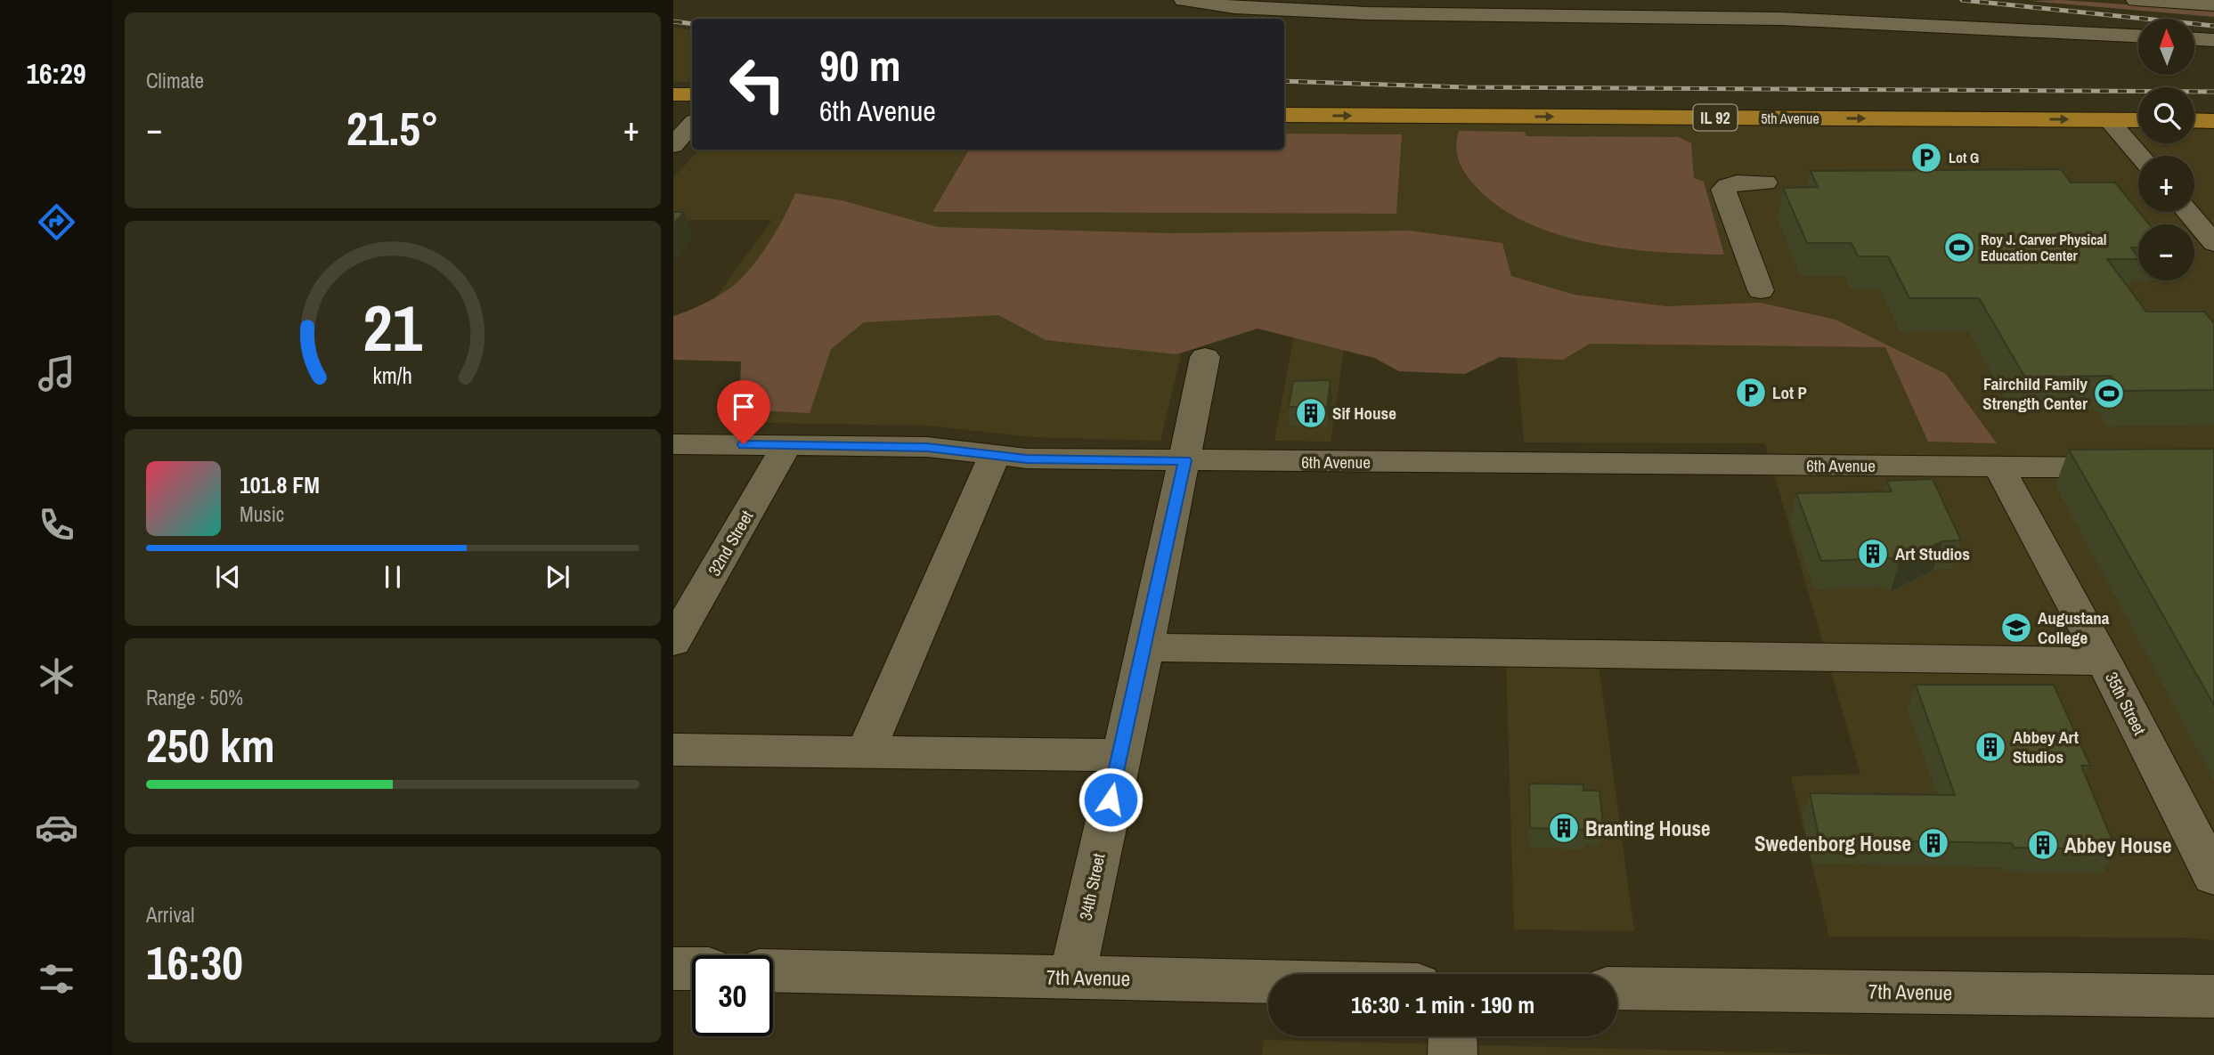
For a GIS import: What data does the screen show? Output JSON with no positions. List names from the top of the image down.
{
  "streets": {
    "main road": ["IL 92", "5th Avenue"],
    "street": [
      "6th Avenue",
      "32nd Street",
      "35th Street",
      "34th Street",
      "7th Avenue"
    ]
  },
  "crossings": [
    ["6th Avenue", "32nd Street"],
    ["6th Avenue", "35th Street"],
    ["6th Avenue", "34th Street"],
    ["34th Street", "7th Avenue"]
  ],
  "places": {
    "parking": ["Lot G", "Lot P"],
    "sports": ["Roy J. Carver Physical Education Center", "Fairchild Family Strength Center"],
    "building": [
      "Sif House",
      "Art Studios",
      "Abbey Art Studios",
      "Branting House",
      "Swedenborg House",
      "Abbey House"
    ],
    "school or university": ["Augustana College"]
  },
  "north": "top",
  "page": {
    "tabs": "16:29",
    "tile": [
      "Climate",
      ["Range · 50%", "250 km"],
      ["Arrival", "16:30"]
    ],
    "map_buttons": ["+", "−"],
    "turn": ["90 m", "6th Avenue"],
    "heat": ["−", "21.5°", "+"],
    "song": ["101.8 FM", "Music"],
    "limit": "30",
    "trip": "16:30 · 1 min · 190 m",
    "gauge": ["21", "km/h"]
  }
}
